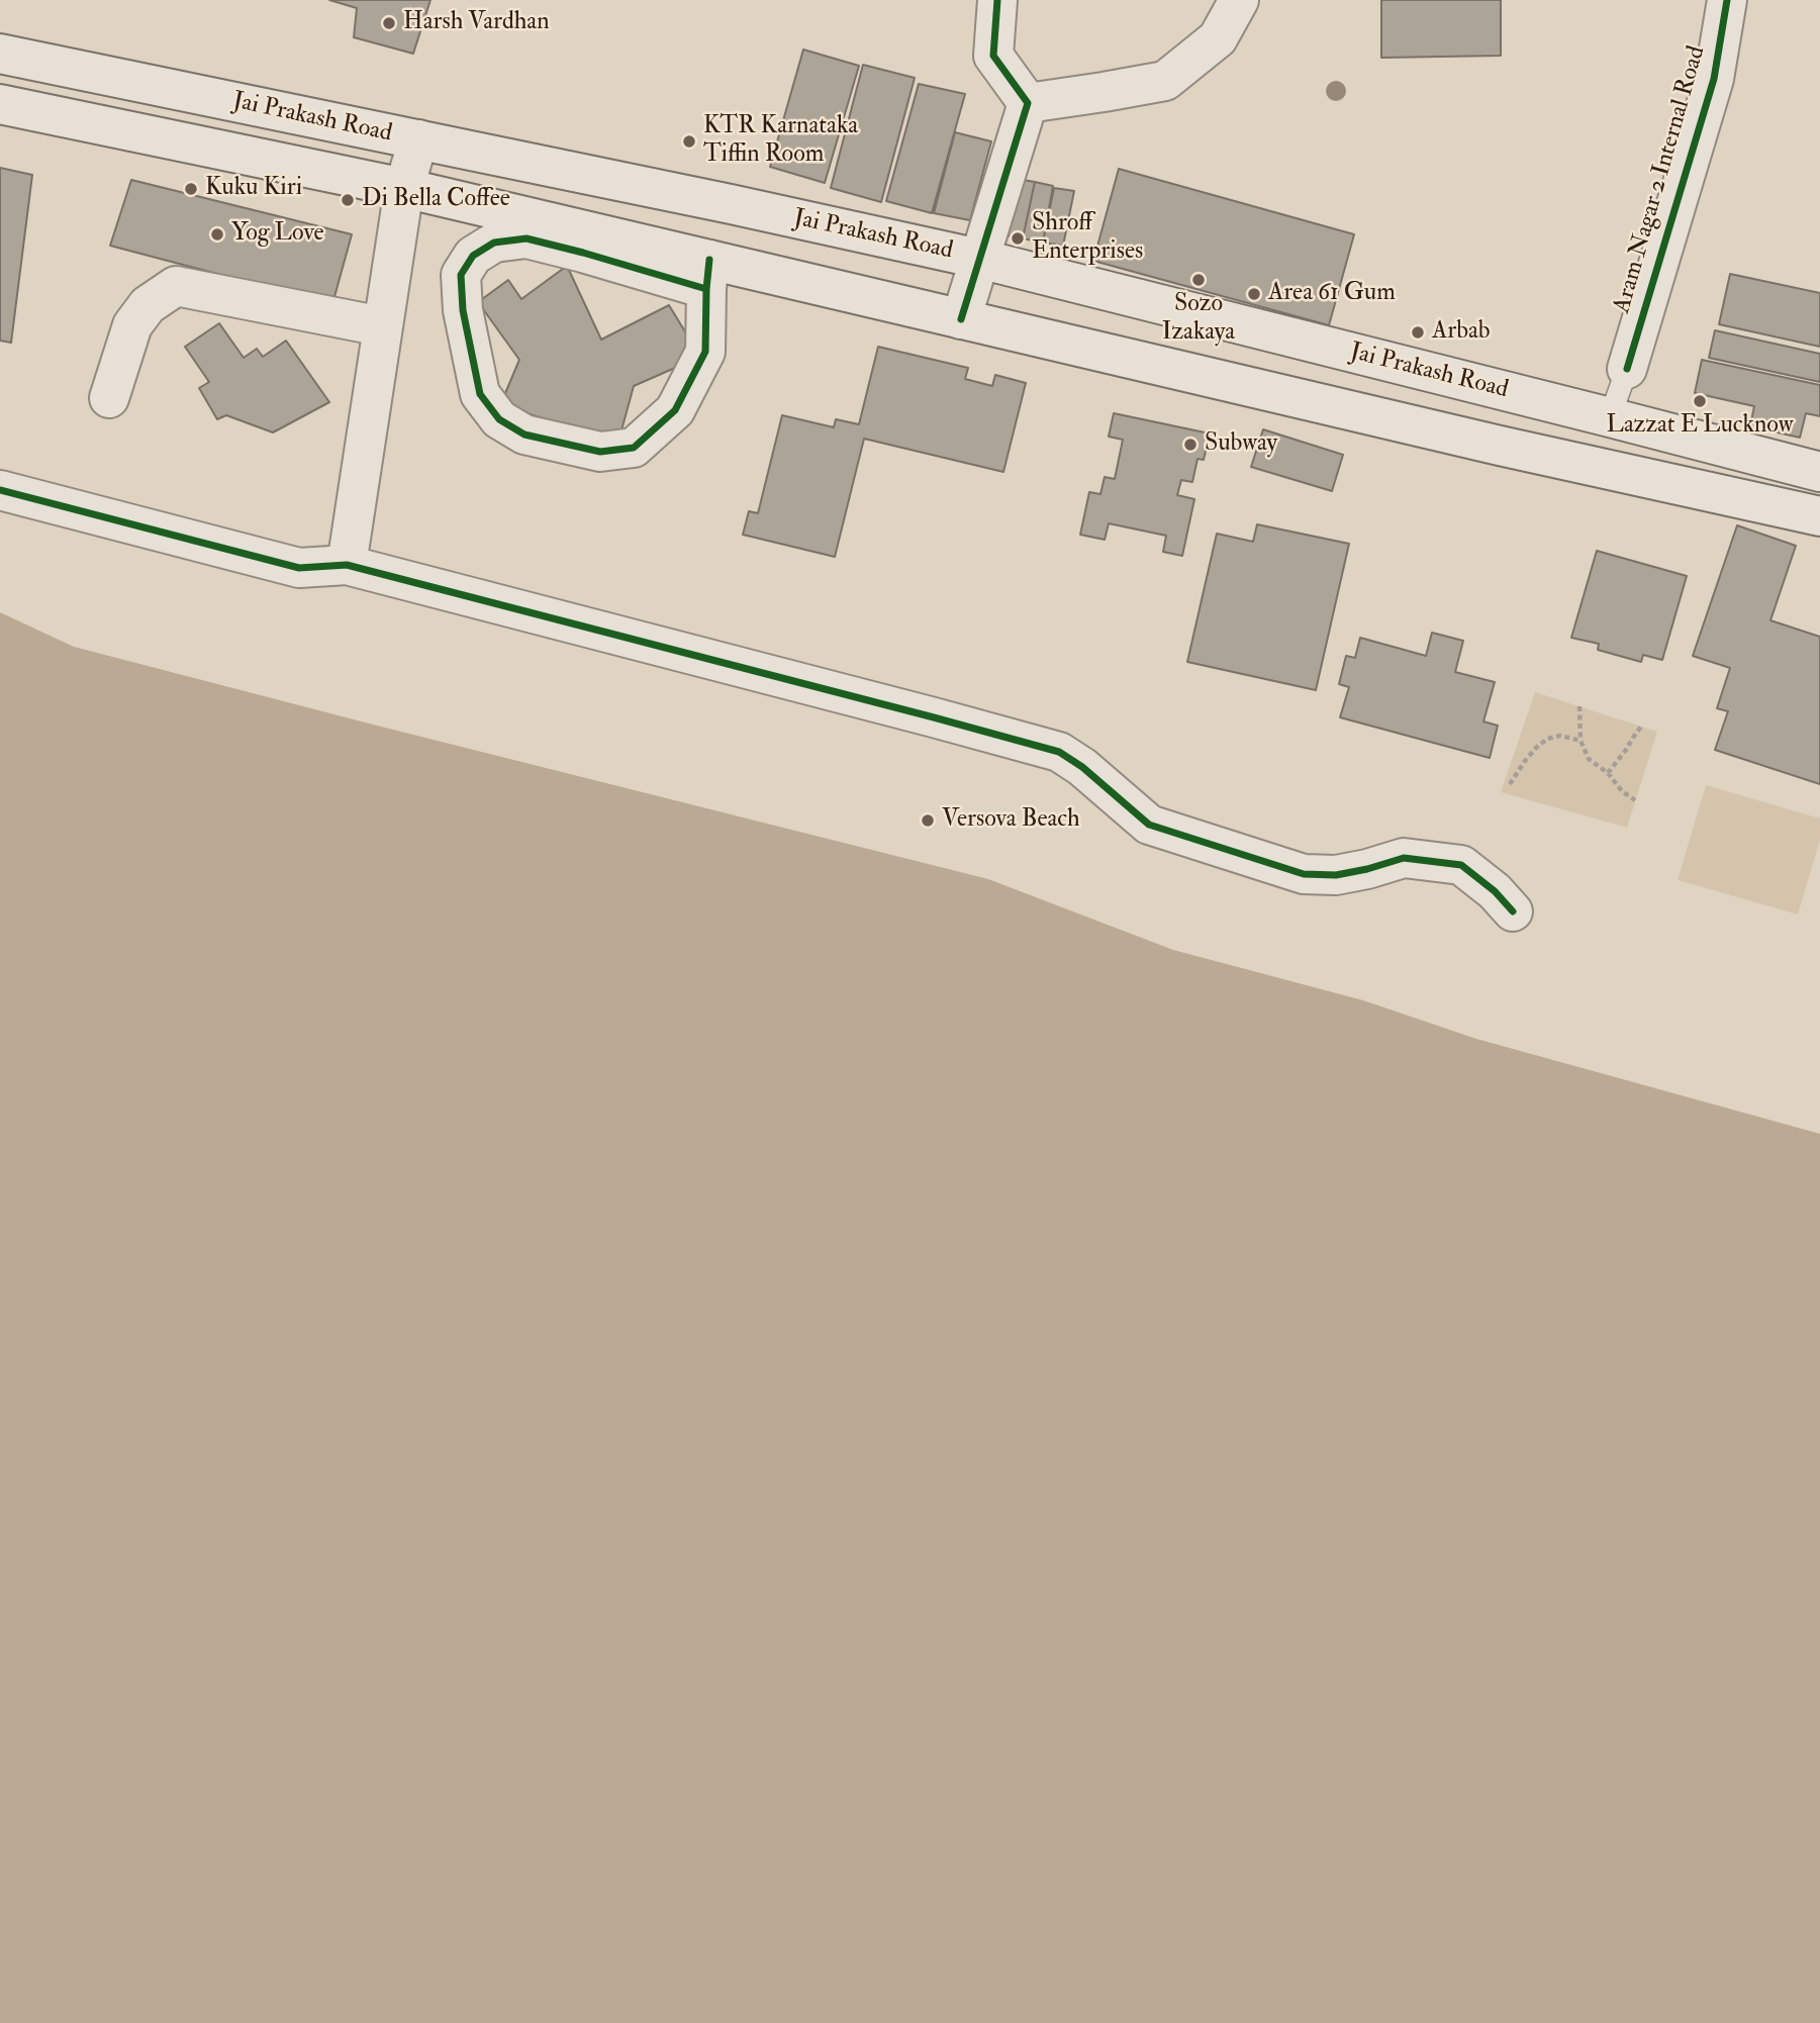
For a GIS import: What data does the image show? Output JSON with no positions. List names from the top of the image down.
{
  "streets": {
    "street": ["Jai Prakash Road", "Aram Nagar 2 Internal Road"]
  },
  "crossings": [
    ["Jai Prakash Road", "Aram Nagar 2 Internal Road"]
  ],
  "places": [
    "Harsh Vardhan",
    "KTR Karnataka Tiffin Room",
    "Kuku Kiri",
    "Di Bella Coffee",
    "Yog Love",
    "Shroff Enterprises",
    "Sozo Izakaya",
    "Area 61 Gum",
    "Arbab",
    "Lazzat E Lucknow",
    "Subway",
    "Versova Beach"
  ]
}
